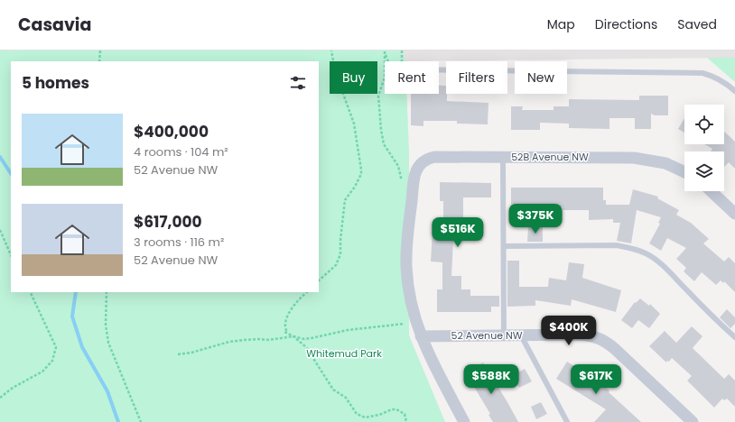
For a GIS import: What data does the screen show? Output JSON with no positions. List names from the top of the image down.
{
  "streets": {
    "street": ["52B Avenue NW", "52 Avenue NW"]
  },
  "parks": ["Whitemud Park"],
  "page": {
    "header": "Casavia",
    "nav": ["Map", "Directions", "Saved"],
    "chip": [
      "Buy",
      "Rent",
      "Filters",
      "New"
    ],
    "heading": "5 homes",
    "list": [
      {
        "name": "$400,000",
        "note": "4 rooms · 104 m² · 52 Avenue NW"
      },
      {
        "name": "$617,000",
        "note": "3 rooms · 116 m² · 52 Avenue NW"
      }
    ],
    "price": [
      "$375K",
      "$516K",
      "$400K",
      "$588K",
      "$617K"
    ]
  }
}
